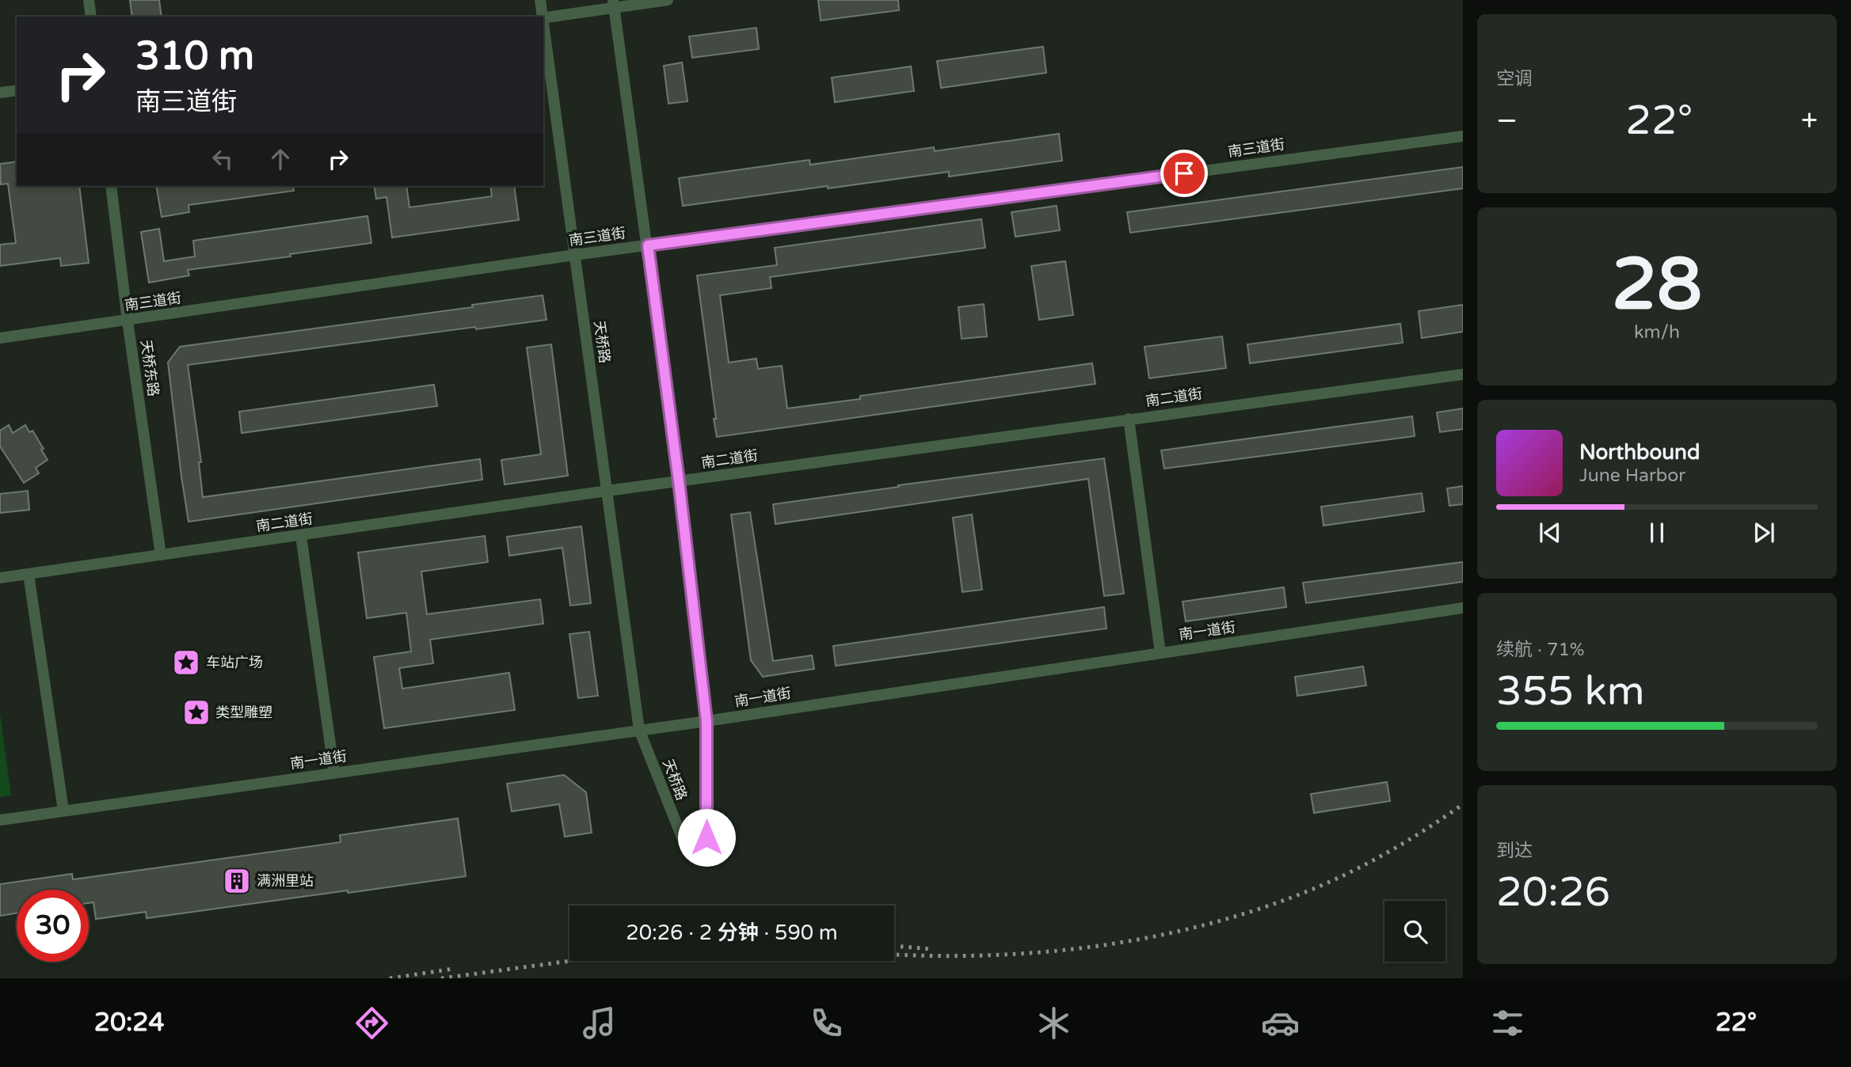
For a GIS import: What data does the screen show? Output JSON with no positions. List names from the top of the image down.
{
  "streets": {
    "street": [
      "南三道街",
      "天桥路",
      "天桥东路",
      "南二道街",
      "南一道街"
    ]
  },
  "crossings": [
    ["南三道街", "天桥路"],
    ["南三道街", "天桥东路"],
    ["天桥路", "南二道街"],
    ["天桥路", "南一道街"],
    ["天桥东路", "南二道街"]
  ],
  "places": {
    "place": ["车站广场", "类型雕塑"],
    "building": ["满洲里站"]
  },
  "page": {
    "tile": [
      "空调",
      ["28", "km/h"],
      ["续航 · 71%", "355 km"],
      ["到达", "20:26"]
    ],
    "turn": ["310 m", "南三道街"],
    "heat": ["−", "22°", "+"],
    "song": ["Northbound", "June Harbor"],
    "limit": "30",
    "trip": "20:26 · 2 分钟 · 590 m",
    "tabs": ["20:24", "22°"]
  }
}
